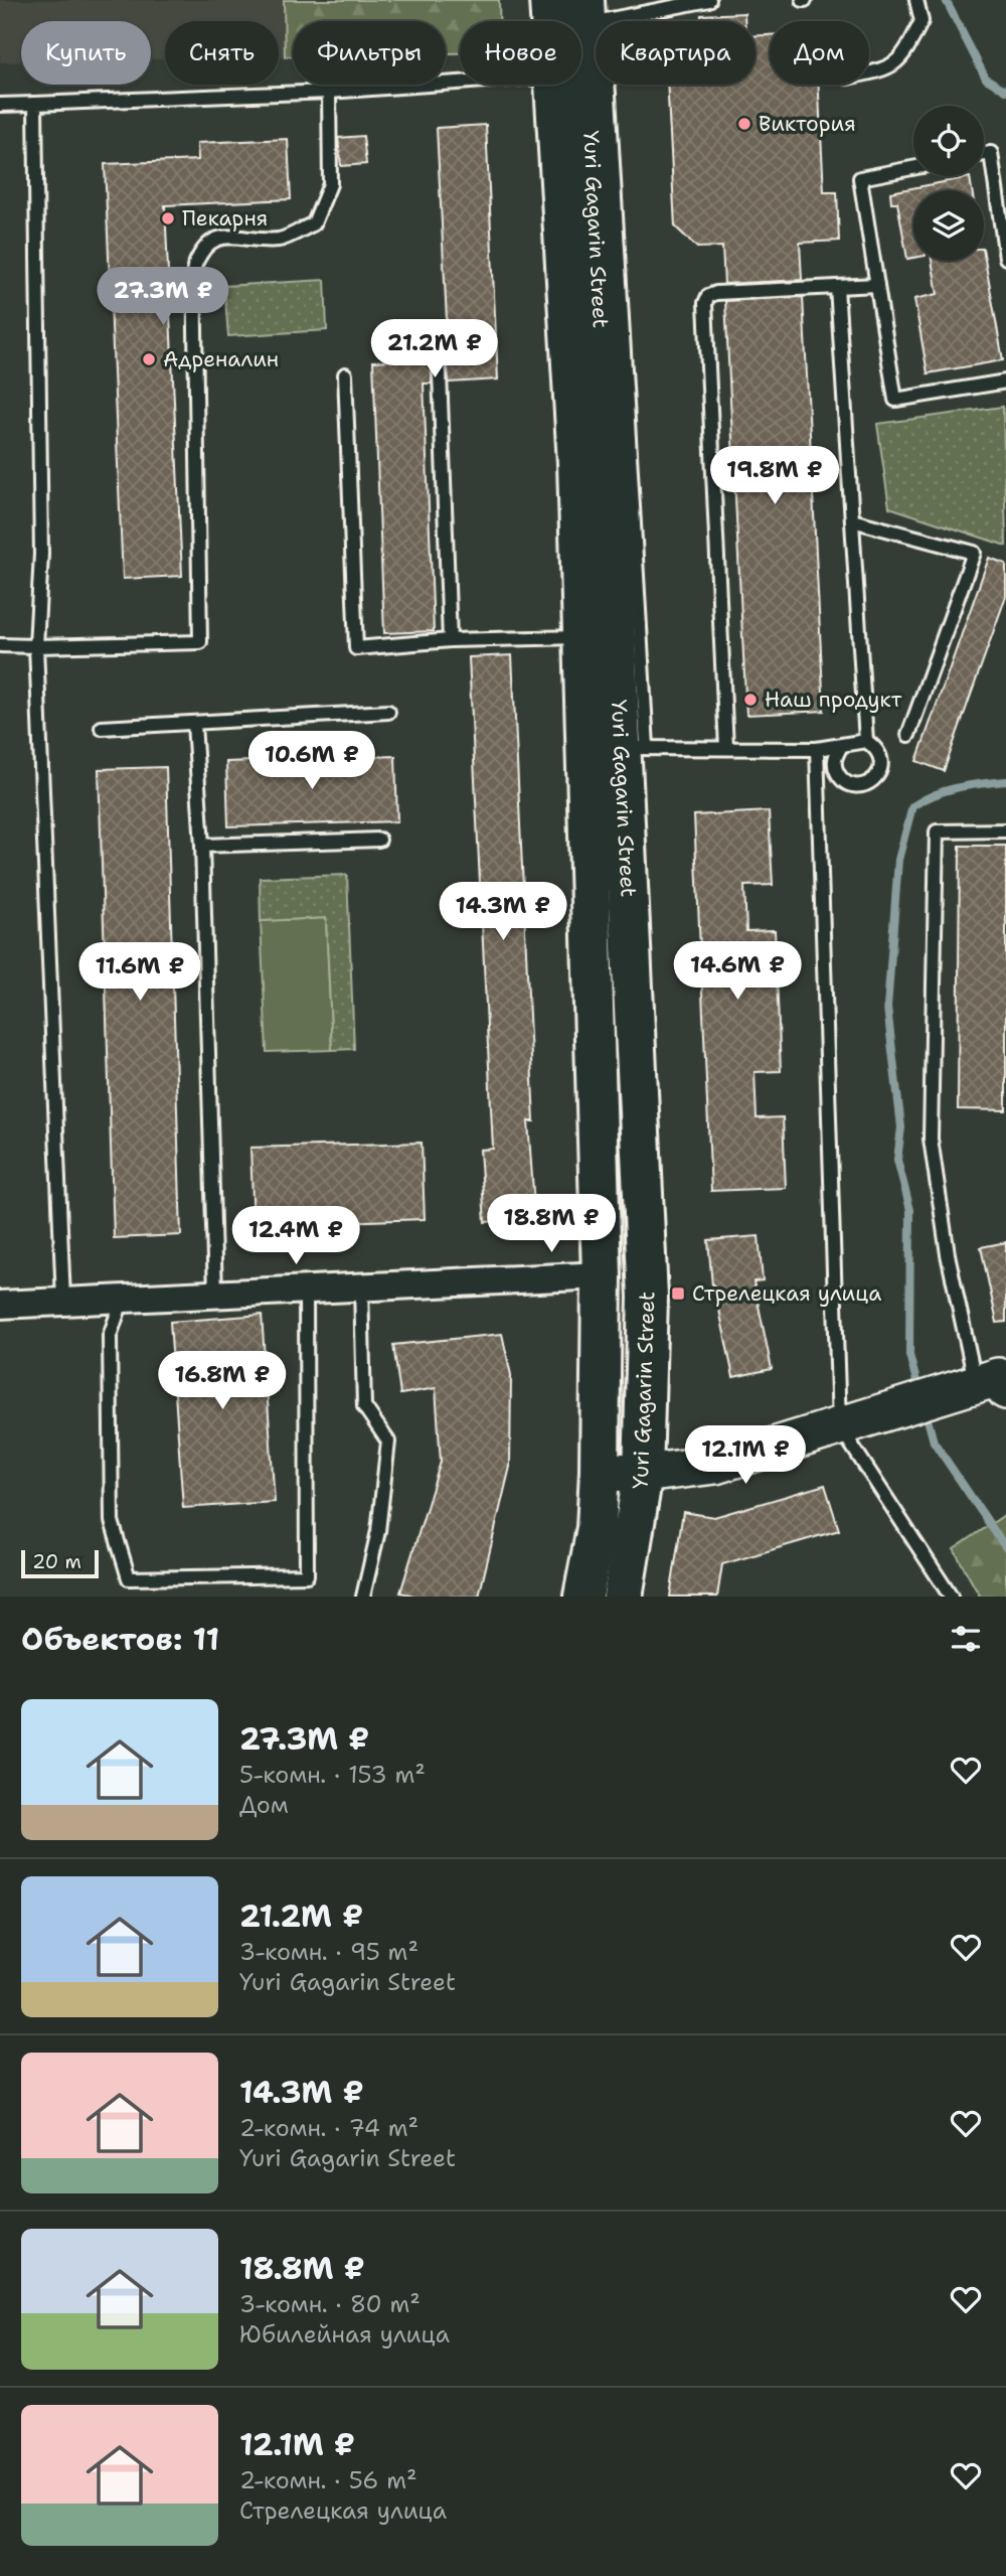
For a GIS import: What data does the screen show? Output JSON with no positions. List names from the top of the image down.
{
  "streets": {
    "main road": ["Yuri Gagarin Street"]
  },
  "places": {
    "other": [
      "Виктория",
      "Пекарня",
      "Адреналин",
      "Наш продукт"
    ],
    "transit": ["Стрелецкая улица"]
  },
  "scale_bar": "20 m",
  "page": {
    "chip": [
      "Купить",
      "Снять",
      "Фильтры",
      "Новое",
      "Квартира",
      "Дом"
    ],
    "price": [
      "27.3M ₽",
      "21.2M ₽",
      "19.8M ₽",
      "10.6M ₽",
      "14.3M ₽",
      "14.6M ₽",
      "11.6M ₽",
      "18.8M ₽",
      "12.4M ₽",
      "16.8M ₽",
      "12.1M ₽"
    ],
    "scale": "20 m",
    "heading": "Объектов: 11",
    "list": [
      {
        "name": "27.3M ₽",
        "note": "5-комн. · 153 m² · Дом"
      },
      {
        "name": "21.2M ₽",
        "note": "3-комн. · 95 m² · Yuri Gagarin Street"
      },
      {
        "name": "14.3M ₽",
        "note": "2-комн. · 74 m² · Yuri Gagarin Street"
      },
      {
        "name": "18.8M ₽",
        "note": "3-комн. · 80 m² · Юбилейная улица"
      },
      {
        "name": "12.1M ₽",
        "note": "2-комн. · 56 m² · Стрелецкая улица"
      }
    ]
  }
}
